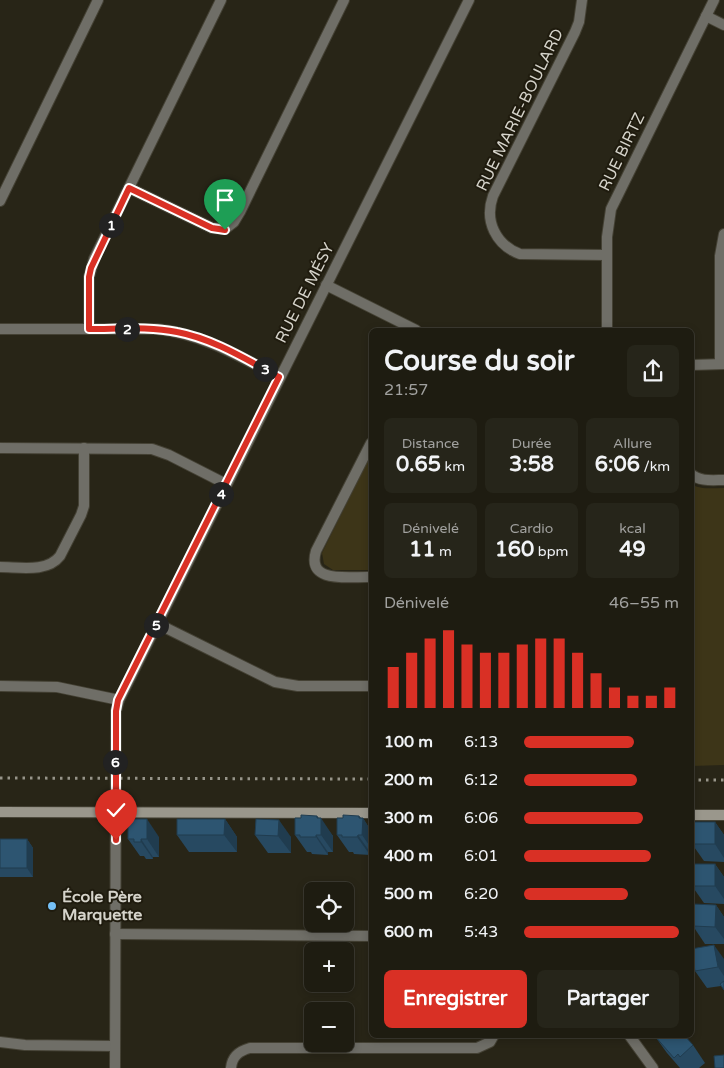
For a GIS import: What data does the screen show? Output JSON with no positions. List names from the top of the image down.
{
  "streets": {
    "street": ["RUE MARIE-BOULARD", "RUE BIRTZ", "RUE DE MÉSY"]
  },
  "crossings": [
    ["RUE MARIE-BOULARD", "RUE BIRTZ"]
  ],
  "places": ["École Père Marquette"],
  "page": {
    "pins": [
      "1",
      "2",
      "3",
      "4",
      "5",
      "6"
    ],
    "heading": ["Course du soir", "21:57"],
    "stats": [
      ["Distance", "0.65 km"],
      ["Durée", "3:58"],
      ["Allure", "6:06 /km"],
      ["Dénivelé", "11 m"],
      ["Cardio", "160 bpm"],
      ["kcal", "49"]
    ],
    "chart": ["Dénivelé", "46–55 m"],
    "list": [
      {
        "name": "100 m",
        "note": "6:13"
      },
      {
        "name": "200 m",
        "note": "6:12"
      },
      {
        "name": "300 m",
        "note": "6:06"
      },
      {
        "name": "400 m",
        "note": "6:01"
      },
      {
        "name": "500 m",
        "note": "6:20"
      },
      {
        "name": "600 m",
        "note": "5:43"
      }
    ],
    "map_buttons": ["+", "−"],
    "buttons": ["Enregistrer", "Partager"]
  }
}
